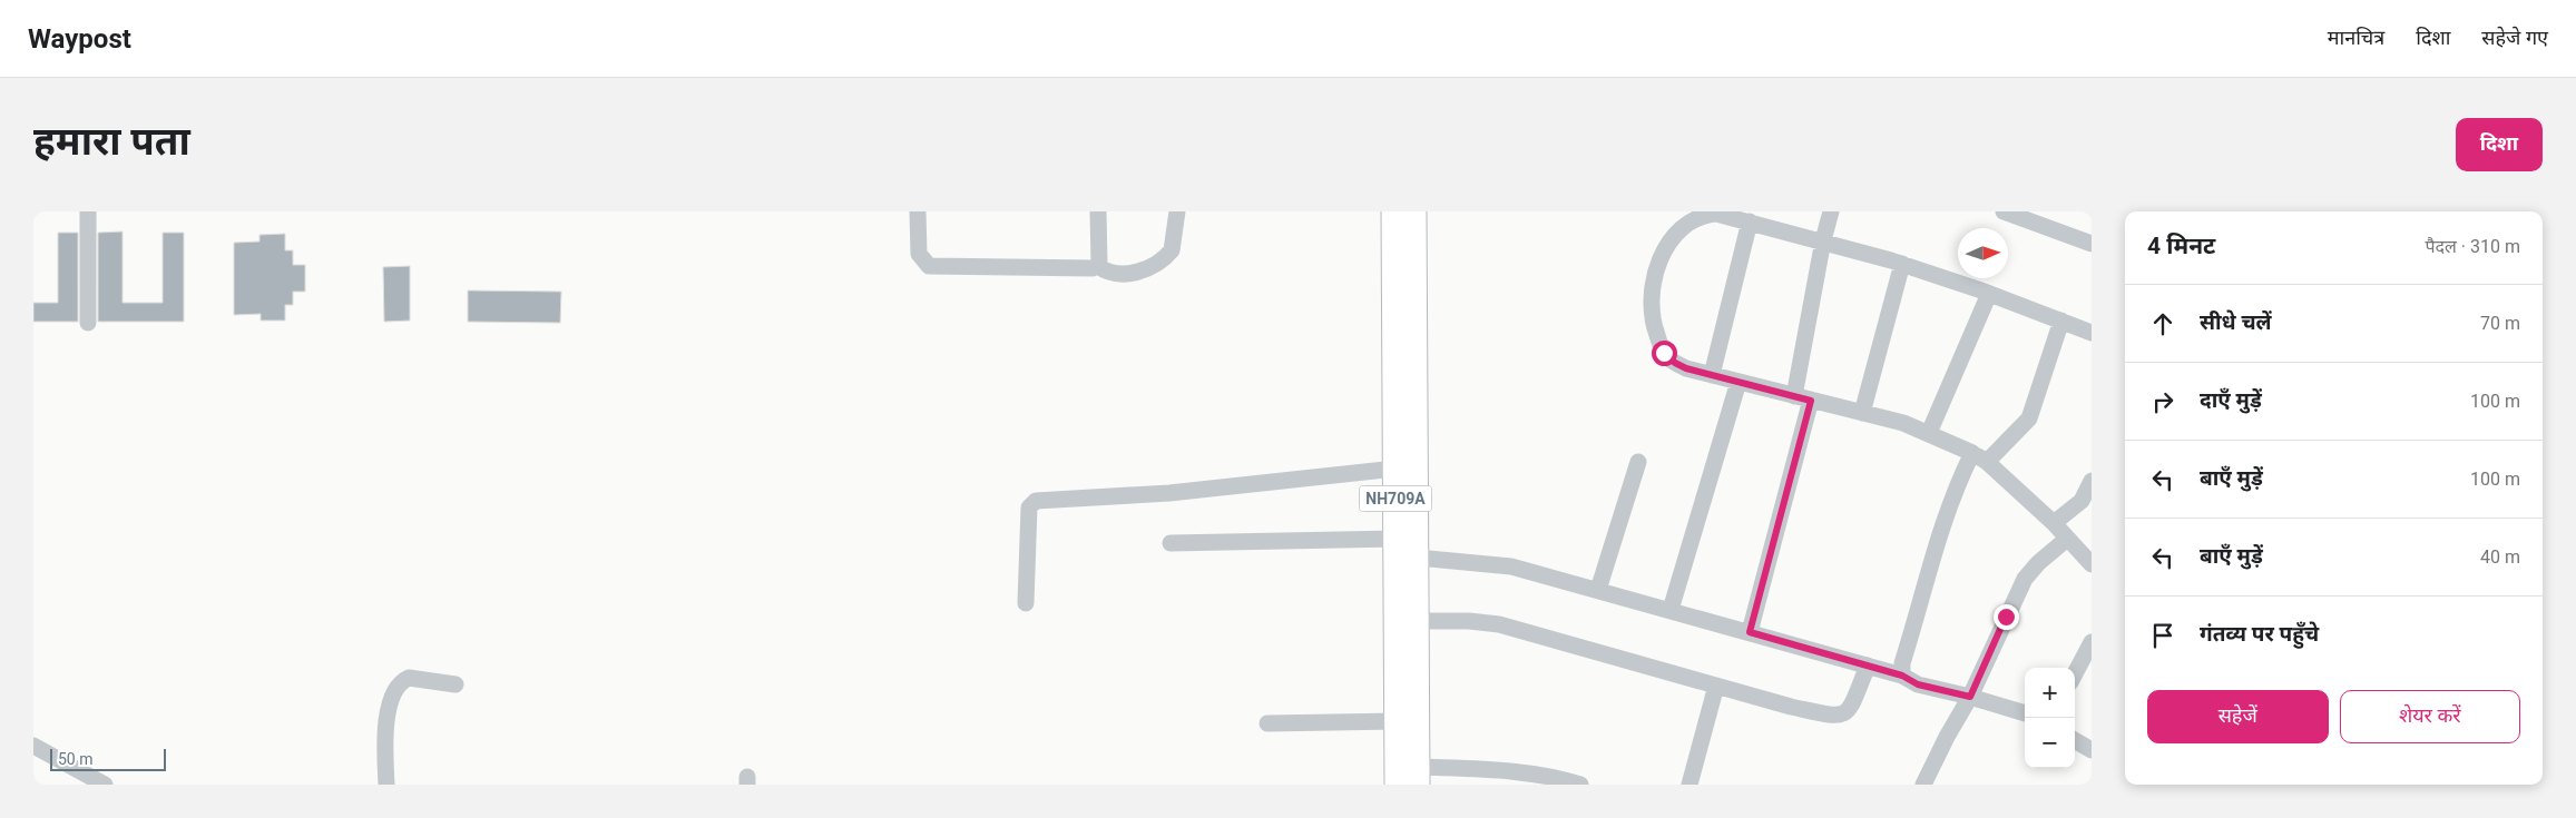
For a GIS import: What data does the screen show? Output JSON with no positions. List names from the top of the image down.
{
  "streets": {
    "highway": ["NH709A"]
  },
  "scale_bar": "50 m",
  "north": "right",
  "page": {
    "header": "Waypost",
    "nav": ["मानचित्र", "दिशा", "सहेजे गए"],
    "buttons": [
      "दिशा",
      ["सहेजें", "शेयर करें"]
    ],
    "title": "हमारा पता",
    "heading": ["4 मिनट", "पैदल · 310 m"],
    "list": [
      ["सीधे चलें", "70 m"],
      ["दाएँ मुड़ें", "100 m"],
      ["बाएँ मुड़ें", "100 m"],
      ["बाएँ मुड़ें", "40 m"],
      "गंतव्य पर पहुँचे"
    ],
    "map_buttons": ["+", "−"],
    "scale": "50 m"
  }
}
